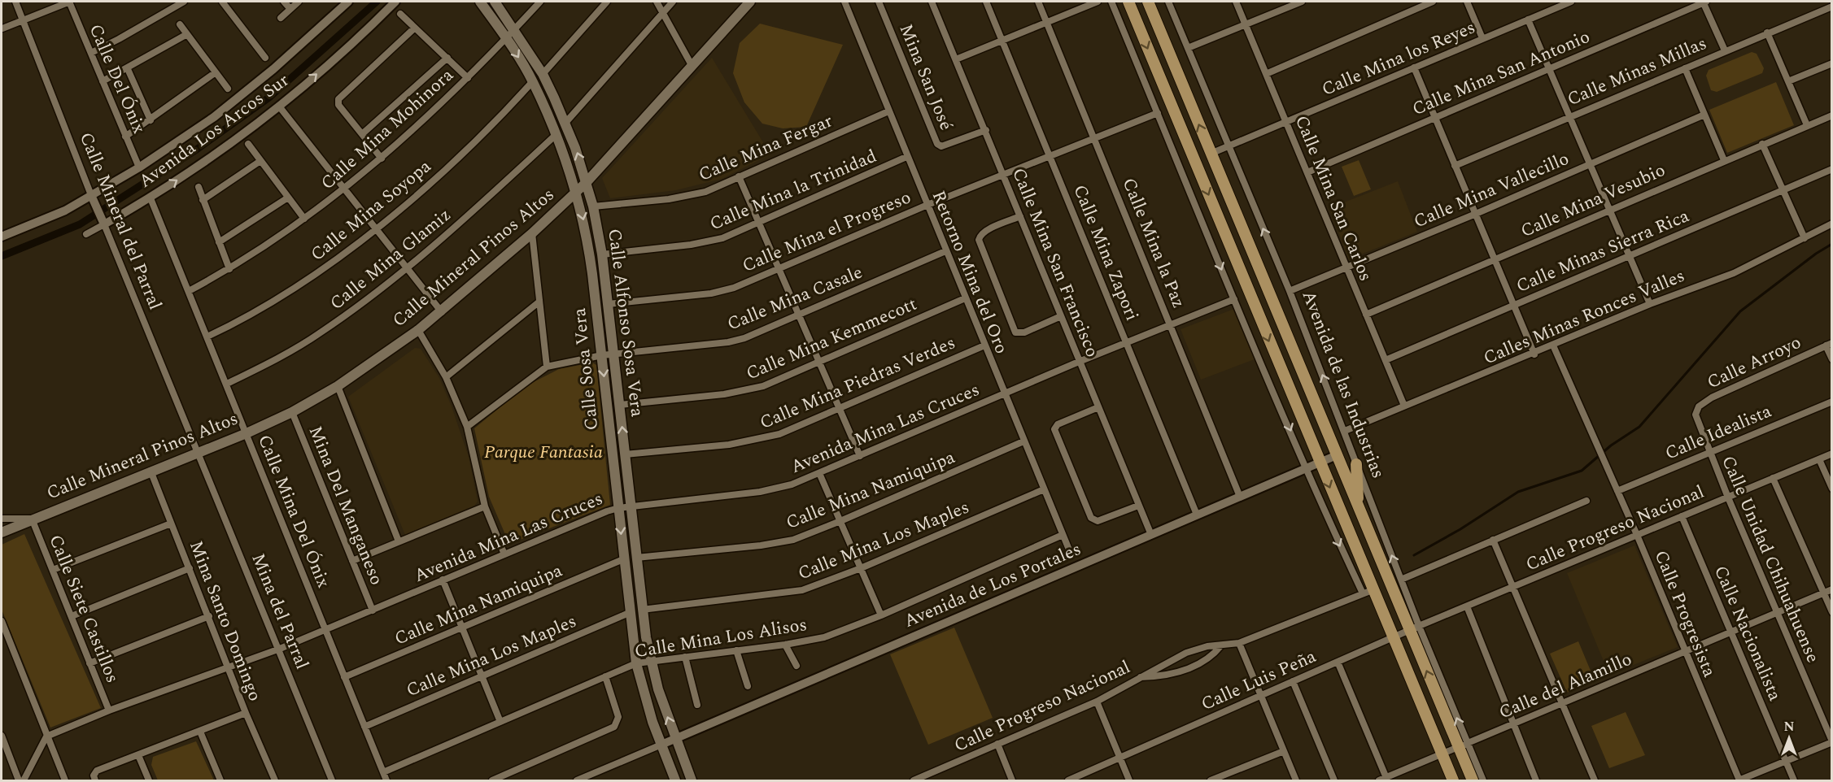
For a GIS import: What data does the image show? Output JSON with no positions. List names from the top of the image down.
{
  "streets": {
    "main road": [
      "Calle Mineral Pinos Altos",
      "Calle Alfonso Sosa Vera",
      "Calle Sosa Vera",
      "Avenida de las Industrias"
    ],
    "street": [
      "Calle Mina los Reyes",
      "Calle Minas Millas",
      "Calle Mina San Antonio",
      "Mina San José",
      "Calle Del Ónix",
      "Calle Mina Mohinora",
      "Avenida Los Arcos Sur",
      "Calle Mina Fergar",
      "Calle Mina la Trinidad",
      "Calle Mina Vallecillo",
      "Calle Mina San Carlos",
      "Calle Mina Vesubio",
      "Calle Mina Soyopa",
      "Calle Mineral del Parral",
      "Calle Mina el Progreso",
      "Calle Mina la Paz",
      "Calle Minas Sierra Rica",
      "Calle Mina Zapori",
      "Calle Mina Glamiz",
      "Calle Mina San Francisco",
      "Retorno Mina del Oro",
      "Calle Mina Casale",
      "Calles Minas Ronces Valles",
      "Calle Mina Kemmecott",
      "Calle Arroyo",
      "Calle Mina Piedras Verdes",
      "Avenida Mina Las Cruces",
      "Calle Idealista",
      "Calle Mina Namiquipa",
      "Mina Del Manganeso",
      "Calle Mina Del Ónix",
      "Calle Progreso Nacional",
      "Calle Mina Los Maples",
      "Calle Unidad Chihuahuense",
      "Avenida de Los Portales",
      "Calle Siete Castillos",
      "Mina del Parral",
      "Calle Progresista",
      "Mina Santo Domingo",
      "Calle Nacionalista",
      "Calle Mina Los Alisos",
      "Calle Luis Peña",
      "Calle del Alamillo"
    ]
  },
  "crossings": [
    ["Calle Mina los Reyes", "Calle Mina San Carlos"],
    ["Calle Mina los Reyes", "Avenida de las Industrias"],
    ["Calle Mina San Antonio", "Calle Mina San Carlos"],
    ["Mina San José", "Calle Mina San Francisco"],
    ["Calle Del Ónix", "Avenida Los Arcos Sur"],
    ["Calle Mina Mohinora", "Calle Alfonso Sosa Vera"],
    ["Calle Mina Mohinora", "Calle Sosa Vera"],
    ["Calle Mina Mohinora", "Calle Mina Del Ónix"],
    ["Avenida Los Arcos Sur", "Calle Mineral del Parral"],
    ["Avenida Los Arcos Sur", "Calle Mina Del Ónix"],
    ["Calle Mina Fergar", "Retorno Mina del Oro"],
    ["Calle Mina Fergar", "Calle Alfonso Sosa Vera"],
    ["Calle Mina la Trinidad", "Retorno Mina del Oro"],
    ["Calle Mina la Trinidad", "Calle Alfonso Sosa Vera"],
    ["Calle Mina Vallecillo", "Calle Mina San Carlos"],
    ["Calle Mina Vallecillo", "Avenida de las Industrias"],
    ["Calle Mina San Carlos", "Calle Mina Vesubio"],
    ["Calle Mina San Carlos", "Calle Minas Sierra Rica"],
    ["Calle Mina San Carlos", "Calles Minas Ronces Valles"],
    ["Calle Mina Soyopa", "Calle Sosa Vera"],
    ["Calle Mina Soyopa", "Calle Mina Del Ónix"],
    ["Calle Mineral del Parral", "Calle Mineral Pinos Altos"],
    ["Calle Mineral del Parral", "Mina del Parral"],
    ["Calle Mina el Progreso", "Calle Mina la Paz"],
    ["Calle Mina el Progreso", "Calle Mina Zapori"],
    ["Calle Mina el Progreso", "Calle Mina San Francisco"],
    ["Calle Mina el Progreso", "Retorno Mina del Oro"],
    ["Calle Mina el Progreso", "Calle Alfonso Sosa Vera"],
    ["Calle Mina la Paz", "Avenida Mina Las Cruces"],
    ["Calle Mina la Paz", "Avenida de Los Portales"],
    ["Calle Mina Zapori", "Avenida Mina Las Cruces"],
    ["Calle Mina Zapori", "Avenida de Los Portales"],
    ["Calle Mineral Pinos Altos", "Calle Alfonso Sosa Vera"],
    ["Calle Mineral Pinos Altos", "Calle Sosa Vera"],
    ["Calle Mineral Pinos Altos", "Mina Del Manganeso"],
    ["Calle Mineral Pinos Altos", "Calle Mina Del Ónix"],
    ["Calle Mineral Pinos Altos", "Calle Siete Castillos"],
    ["Calle Mineral Pinos Altos", "Mina del Parral"],
    ["Calle Mineral Pinos Altos", "Mina Santo Domingo"],
    ["Calle Mina Glamiz", "Calle Sosa Vera"],
    ["Calle Mina Glamiz", "Calle Mina Del Ónix"],
    ["Calle Mina San Francisco", "Avenida Mina Las Cruces"],
    ["Calle Mina San Francisco", "Avenida de Los Portales"],
    ["Retorno Mina del Oro", "Calle Mina Casale"],
    ["Retorno Mina del Oro", "Calle Mina Kemmecott"],
    ["Retorno Mina del Oro", "Calle Mina Piedras Verdes"],
    ["Retorno Mina del Oro", "Avenida Mina Las Cruces"],
    ["Retorno Mina del Oro", "Calle Mina Namiquipa"],
    ["Retorno Mina del Oro", "Calle Mina Los Maples"],
    ["Retorno Mina del Oro", "Calle Mina Los Alisos"],
    ["Calle Mina Casale", "Calle Alfonso Sosa Vera"],
    ["Calle Mina Casale", "Calle Sosa Vera"],
    ["Calles Minas Ronces Valles", "Avenida de las Industrias"],
    ["Calles Minas Ronces Valles", "Calle Progresista"],
    ["Calle Alfonso Sosa Vera", "Calle Mina Kemmecott"],
    ["Calle Alfonso Sosa Vera", "Calle Mina Piedras Verdes"],
    ["Calle Alfonso Sosa Vera", "Avenida Mina Las Cruces"],
    ["Calle Alfonso Sosa Vera", "Calle Mina Namiquipa"],
    ["Calle Alfonso Sosa Vera", "Calle Mina Los Maples"],
    ["Calle Alfonso Sosa Vera", "Avenida de Los Portales"],
    ["Calle Alfonso Sosa Vera", "Calle Mina Los Alisos"],
    ["Calle Arroyo", "Calle Unidad Chihuahuense"],
    ["Calle Sosa Vera", "Avenida Mina Las Cruces"],
    ["Calle Sosa Vera", "Calle Mina Namiquipa"],
    ["Calle Sosa Vera", "Calle Mina Los Maples"],
    ["Calle Sosa Vera", "Avenida de Los Portales"],
    ["Calle Sosa Vera", "Calle Mina Los Alisos"],
    ["Avenida de las Industrias", "Calle Progreso Nacional"],
    ["Avenida de las Industrias", "Avenida de Los Portales"],
    ["Avenida de las Industrias", "Calle Luis Peña"],
    ["Avenida de las Industrias", "Calle del Alamillo"],
    ["Avenida Mina Las Cruces", "Mina Del Manganeso"],
    ["Avenida Mina Las Cruces", "Calle Mina Del Ónix"],
    ["Avenida Mina Las Cruces", "Calle Siete Castillos"],
    ["Avenida Mina Las Cruces", "Mina del Parral"],
    ["Avenida Mina Las Cruces", "Mina Santo Domingo"],
    ["Calle Idealista", "Calle Unidad Chihuahuense"],
    ["Calle Idealista", "Calle Progresista"],
    ["Calle Mina Namiquipa", "Calle Mina Del Ónix"],
    ["Calle Mina Del Ónix", "Calle Mina Los Maples"],
    ["Calle Mina Del Ónix", "Calle Mina Los Alisos"],
    ["Calle Progreso Nacional", "Calle Unidad Chihuahuense"],
    ["Calle Progreso Nacional", "Calle Progresista"],
    ["Calle Progreso Nacional", "Calle Nacionalista"],
    ["Calle Progreso Nacional", "Calle Luis Peña"],
    ["Calle Unidad Chihuahuense", "Calle del Alamillo"],
    ["Calle Progresista", "Calle del Alamillo"],
    ["Calle Nacionalista", "Calle del Alamillo"]
  ],
  "one_way": ["Calle Sosa Vera"],
  "parks": ["Parque Fantasia"],
  "north": "top"
}
